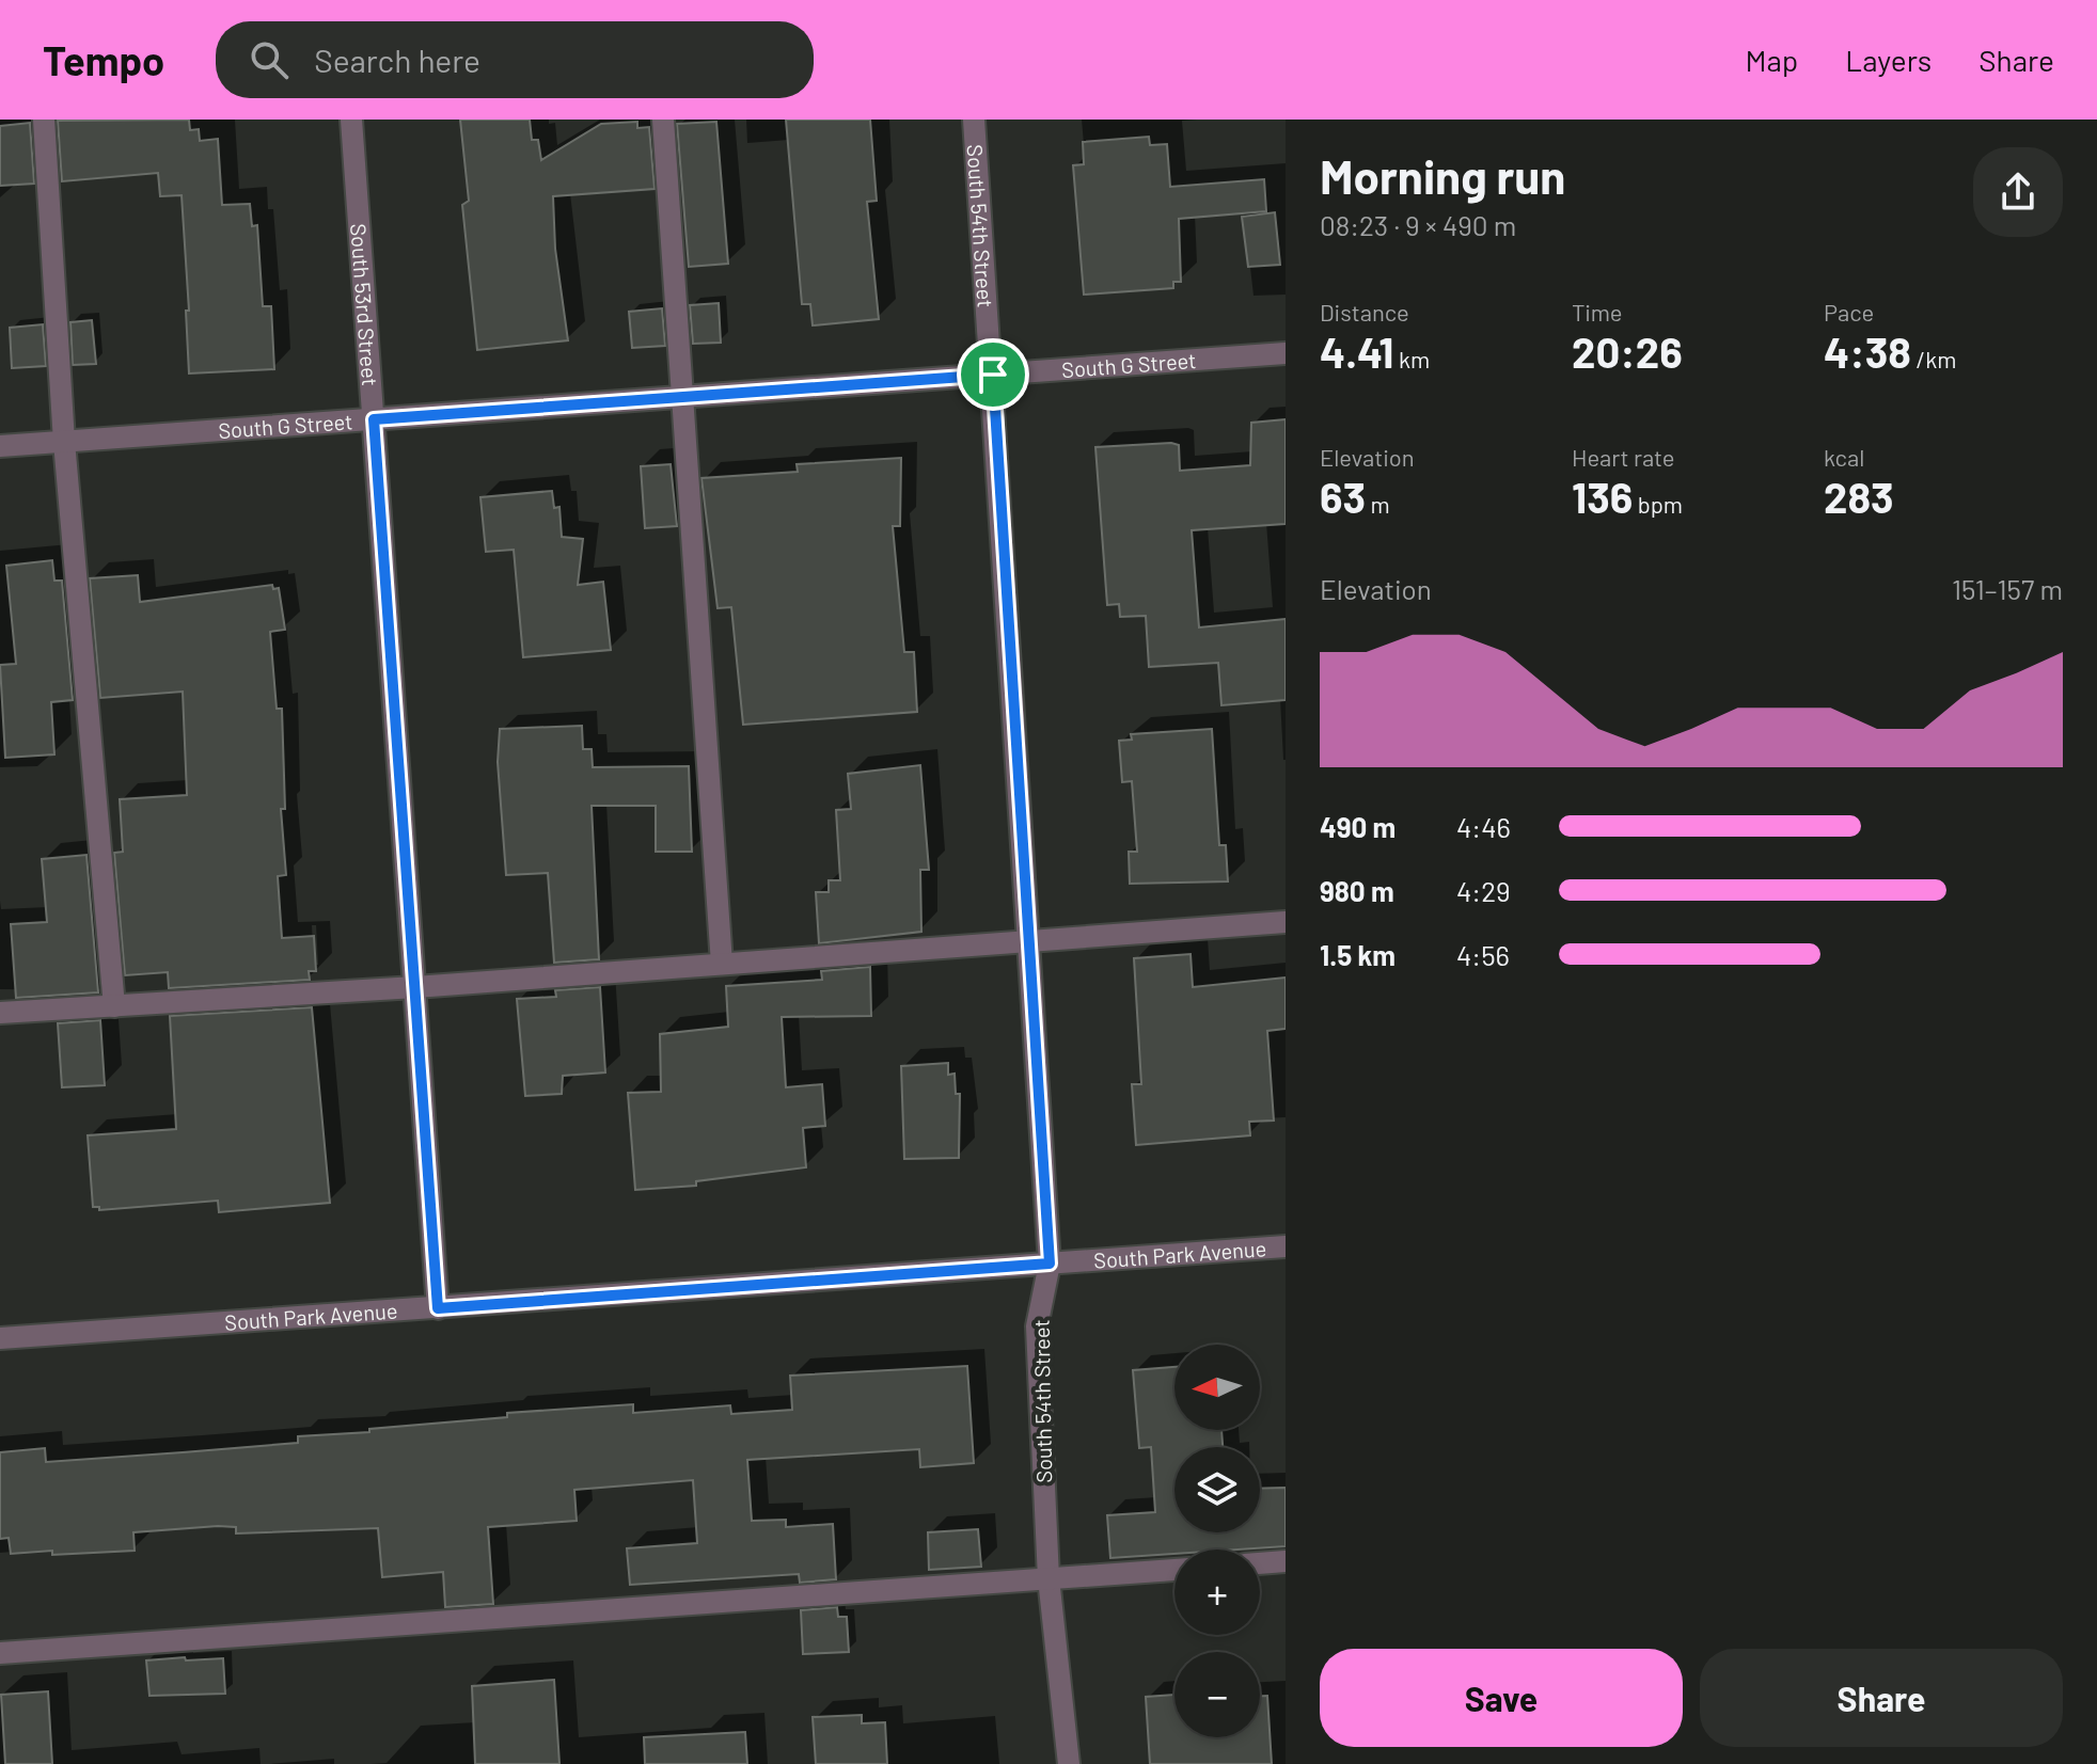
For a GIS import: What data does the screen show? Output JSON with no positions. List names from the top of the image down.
{
  "streets": {
    "street": [
      "South 54th Street",
      "South 53rd Street",
      "South G Street",
      "South Park Avenue"
    ]
  },
  "crossings": [
    ["South 54th Street", "South G Street"],
    ["South 54th Street", "South Park Avenue"],
    ["South 53rd Street", "South G Street"],
    ["South 53rd Street", "South Park Avenue"]
  ],
  "north": "left",
  "page": {
    "header": "Tempo",
    "search": "Search here",
    "nav": ["Map", "Layers", "Share"],
    "heading": ["Morning run", "08:23 · 9 × 490 m"],
    "stats": [
      ["Distance", "4.41 km"],
      ["Time", "20:26"],
      ["Pace", "4:38 /km"],
      ["Elevation", "63 m"],
      ["Heart rate", "136 bpm"],
      ["kcal", "283"]
    ],
    "chart": ["Elevation", "151–157 m"],
    "list": [
      {
        "name": "490 m",
        "note": "4:46"
      },
      {
        "name": "980 m",
        "note": "4:29"
      },
      {
        "name": "1.5 km",
        "note": "4:56"
      }
    ],
    "map_buttons": ["+", "−"],
    "buttons": ["Save", "Share"]
  }
}
